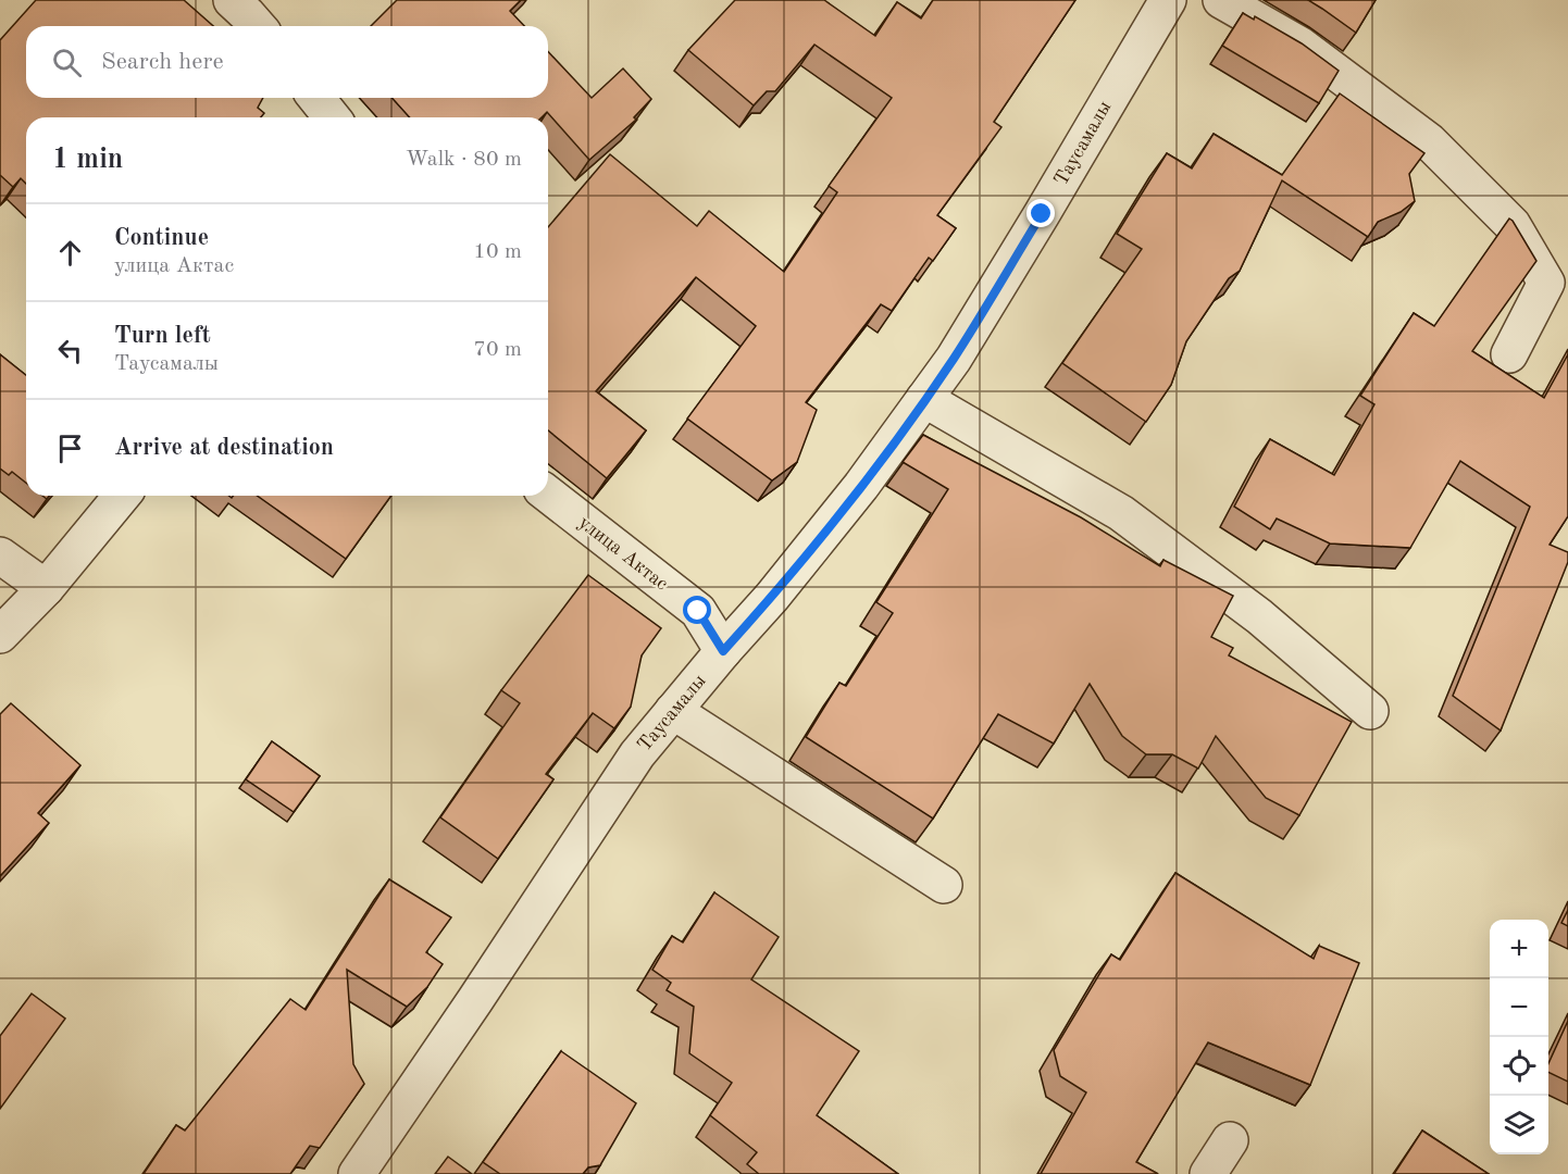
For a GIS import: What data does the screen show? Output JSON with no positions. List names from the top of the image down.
{
  "streets": {
    "street": ["Таусамалы", "улица Актас"]
  },
  "crossings": [
    ["Таусамалы", "улица Актас"]
  ],
  "page": {
    "search": "Search here",
    "heading": ["1 min", "Walk · 80 m"],
    "list": [
      ["Continue", "улица Актас", "10 m"],
      ["Turn left", "Таусамалы", "70 m"],
      "Arrive at destination"
    ],
    "map_buttons": ["+", "−"]
  }
}
